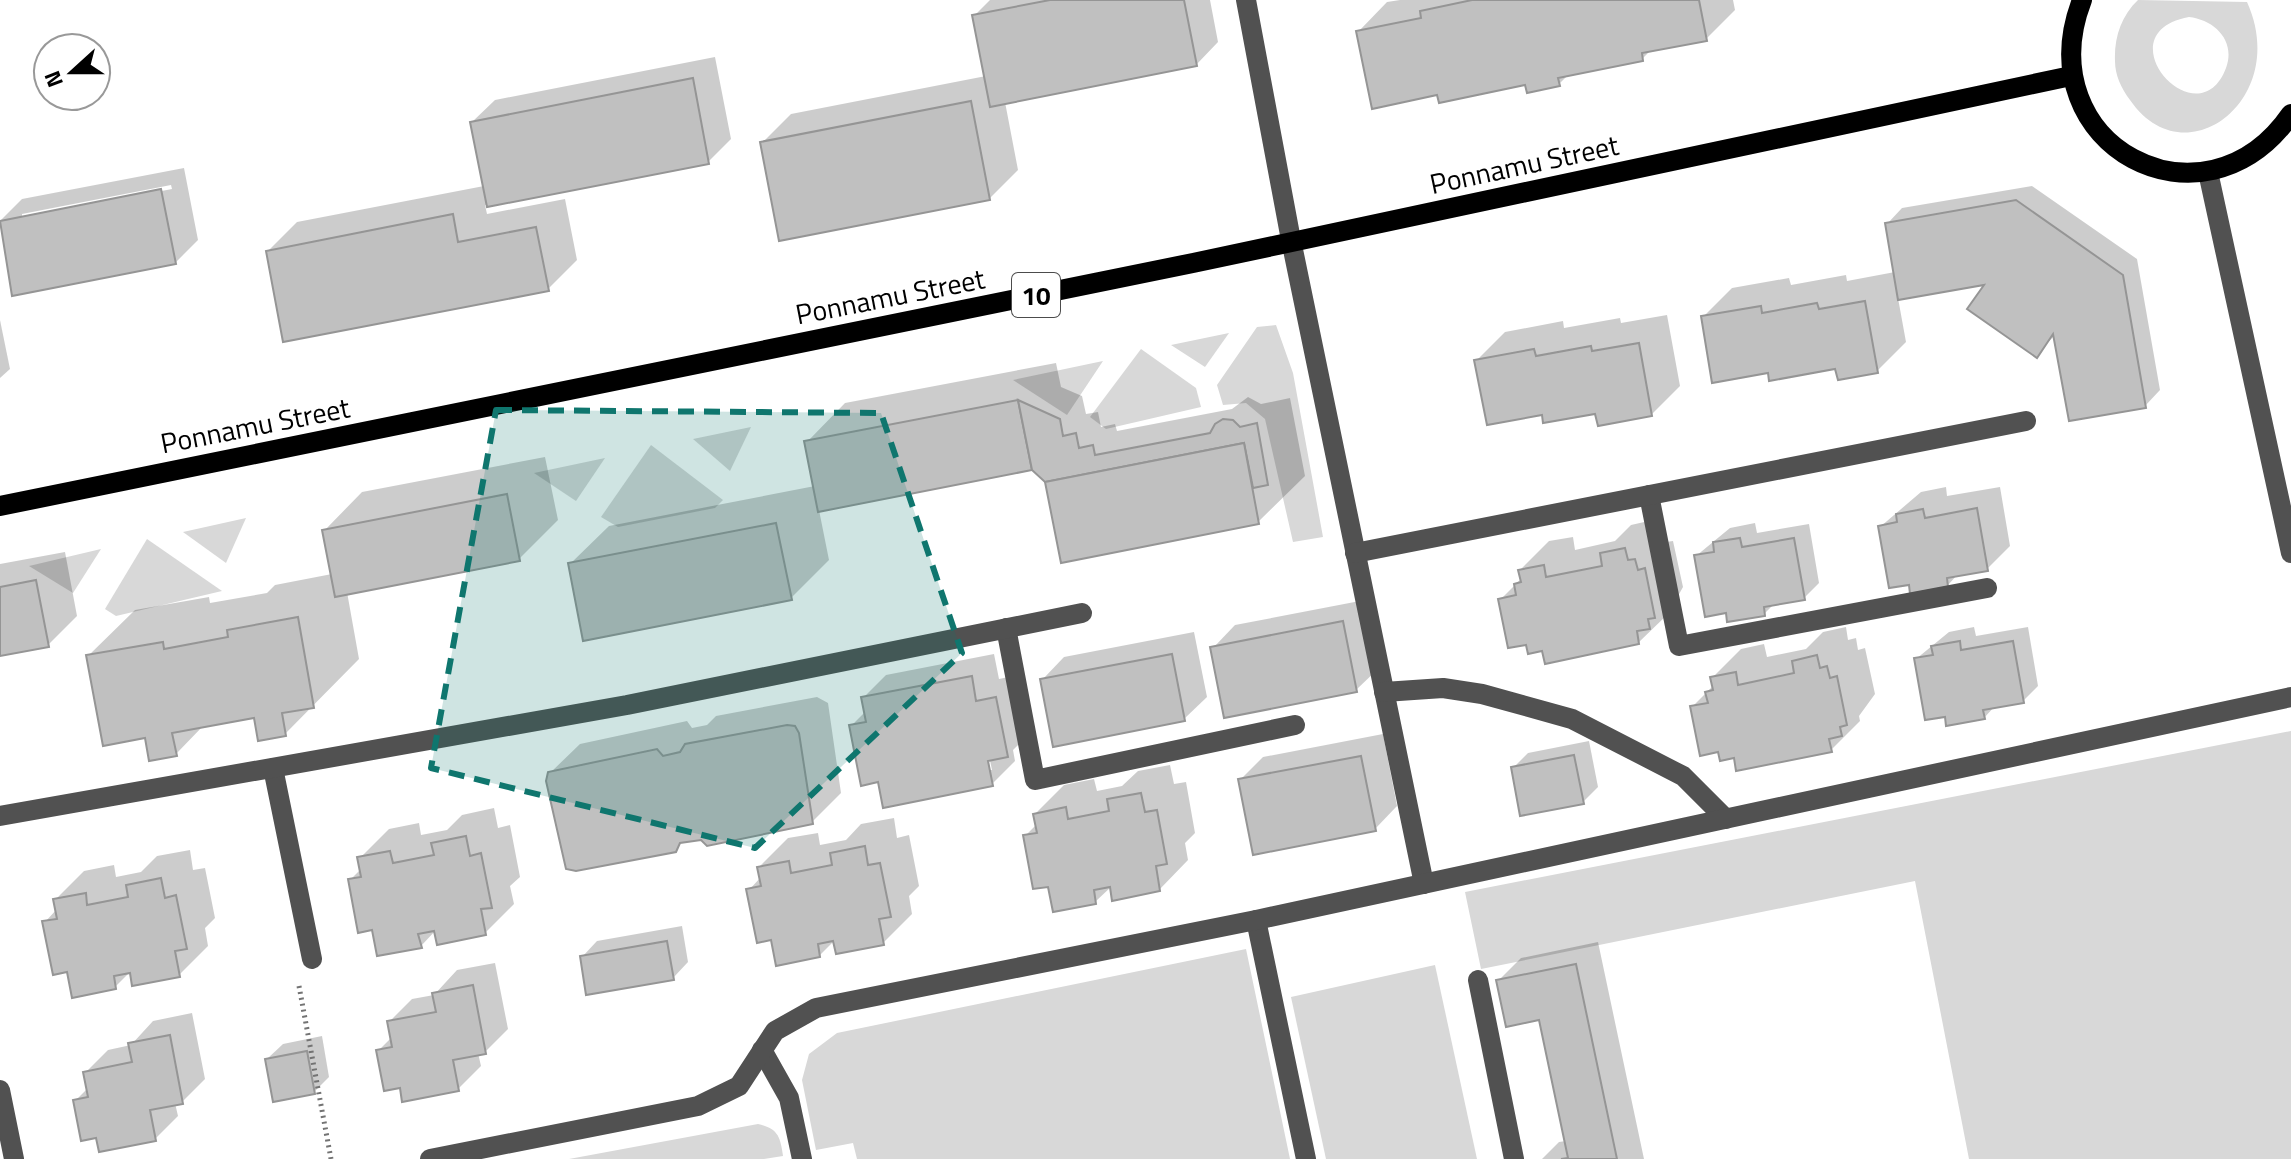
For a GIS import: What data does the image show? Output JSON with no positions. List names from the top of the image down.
{
  "streets": {
    "main road": ["Ponnamu Street", "10"]
  },
  "north": "left"
}
